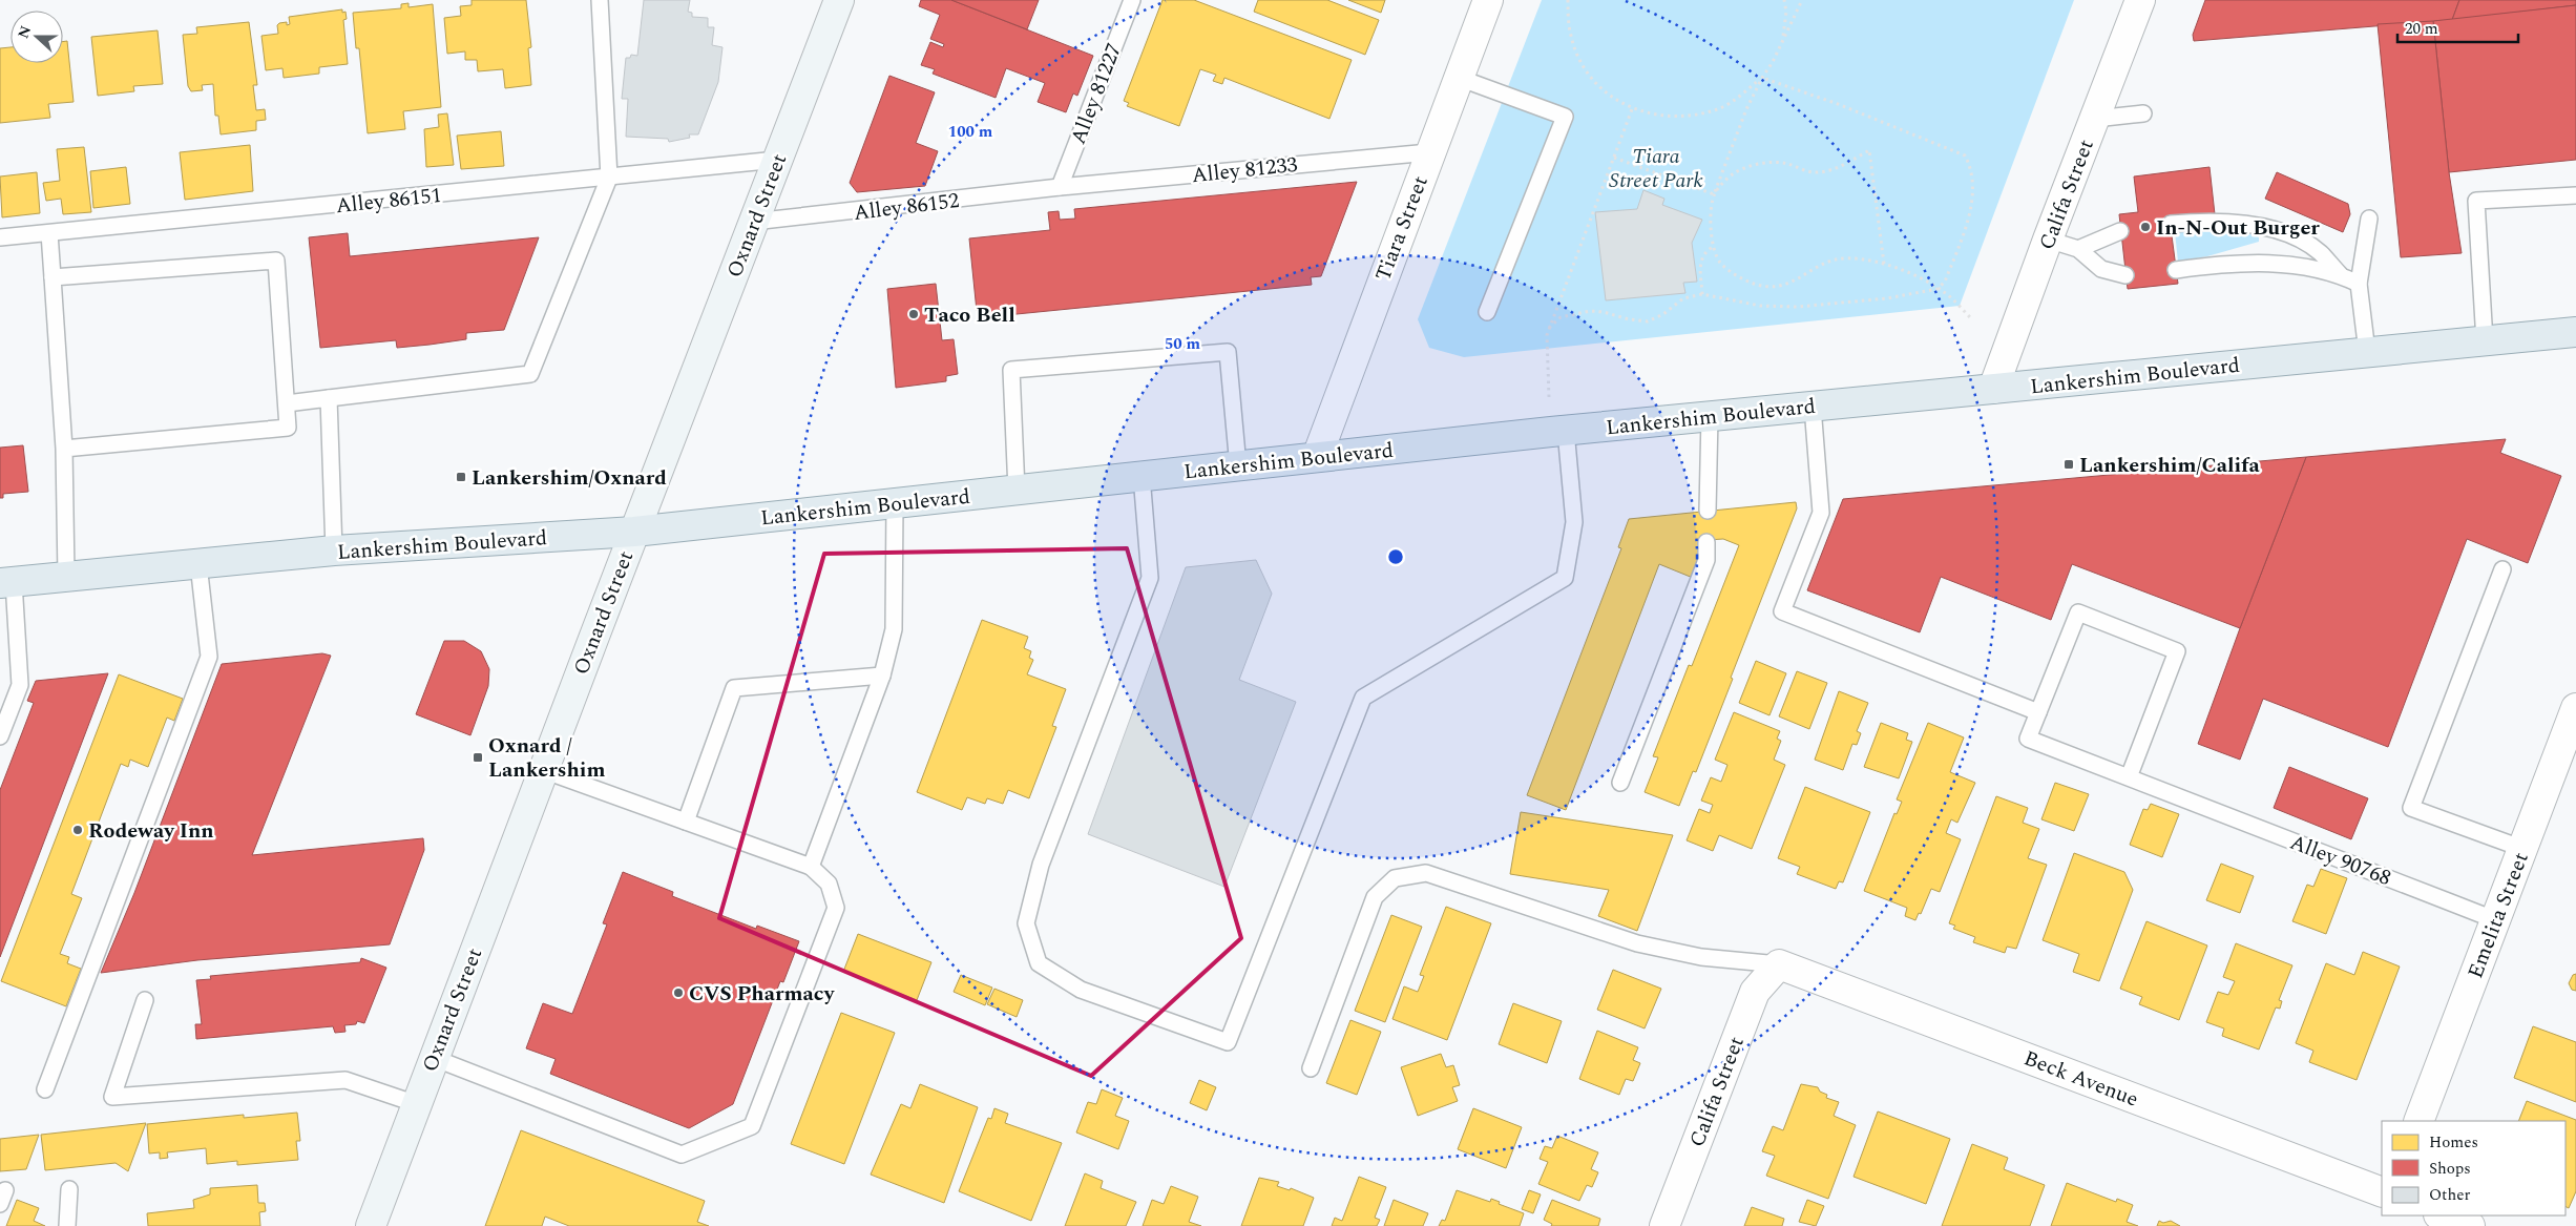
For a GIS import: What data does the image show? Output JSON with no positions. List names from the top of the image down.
{
  "streets": {
    "main road": ["Oxnard Street", "Lankershim Boulevard"],
    "street": [
      "Califa Street",
      "Tiara Street",
      "Emelita Street",
      "Beck Avenue"
    ],
    "lane": [
      "Alley 81227",
      "Alley 81233",
      "Alley 86151",
      "Alley 86152",
      "Alley 90768"
    ]
  },
  "crossings": [
    ["Alley 81227", "Alley 81233"],
    ["Alley 81227", "Alley 86152"],
    ["Alley 81233", "Alley 86152"],
    ["Alley 81233", "Tiara Street"],
    ["Califa Street", "Lankershim Boulevard"],
    ["Califa Street", "Beck Avenue"],
    ["Alley 86151", "Oxnard Street"],
    ["Alley 86152", "Oxnard Street"],
    ["Oxnard Street", "Lankershim Boulevard"],
    ["Tiara Street", "Lankershim Boulevard"],
    ["Alley 90768", "Emelita Street"]
  ],
  "parks": ["Tiara Street Park"],
  "places": {
    "other": [
      "In-N-Out Burger",
      "Taco Bell",
      "Rodeway Inn",
      "CVS Pharmacy"
    ],
    "transit": ["Lankershim/Califa", "Lankershim/Oxnard", "Oxnard / Lankershim"]
  },
  "legend": ["Homes", "Shops", "Other"],
  "scale_bar": "20 m",
  "north": "left",
  "rings": ["100 m", "50 m"]
}
